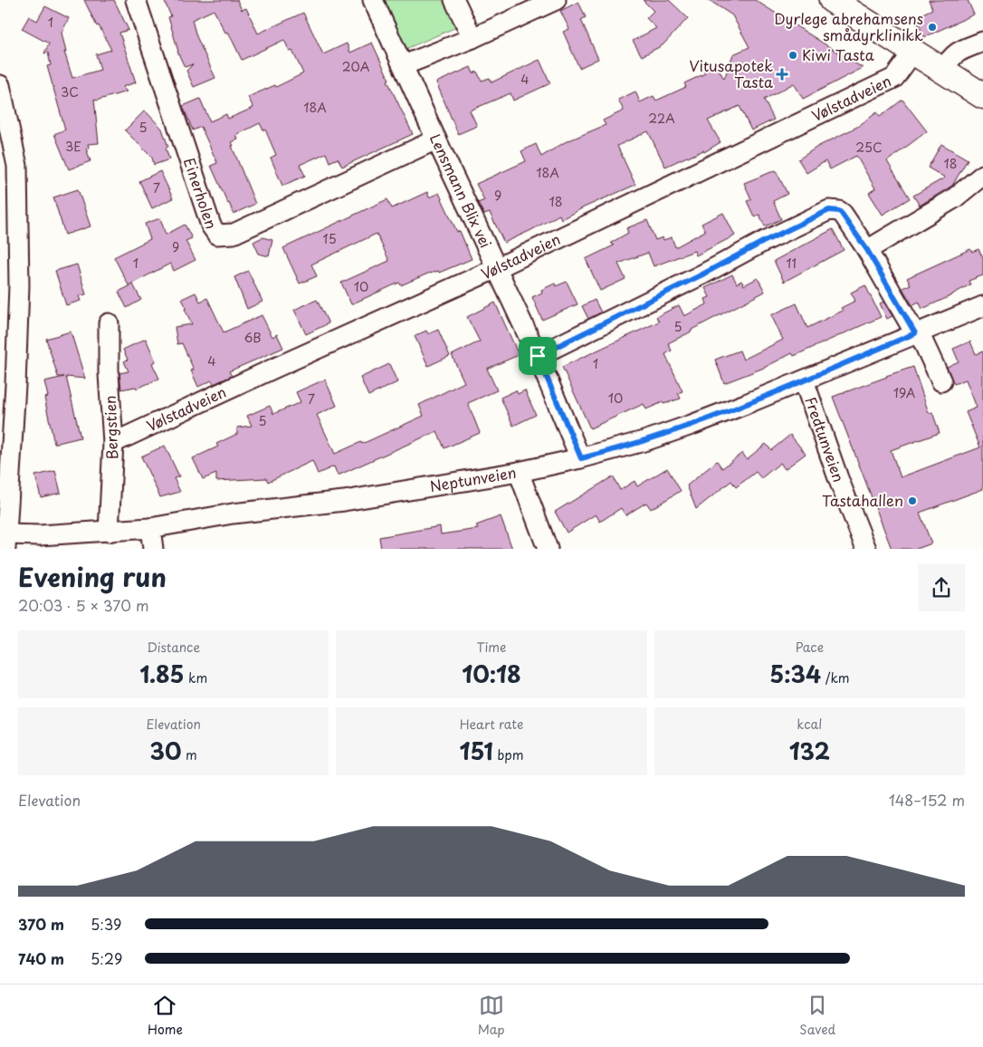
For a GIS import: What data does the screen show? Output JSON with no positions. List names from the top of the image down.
{
  "streets": {
    "street": [
      "Vølstadveien",
      "Einerholen",
      "Lensmann Blix vei",
      "Bergstien",
      "Fredtunveien",
      "Neptunveien"
    ]
  },
  "crossings": [
    ["Vølstadveien", "Lensmann Blix vei"],
    ["Vølstadveien", "Bergstien"],
    ["Einerholen", "Lensmann Blix vei"],
    ["Lensmann Blix vei", "Neptunveien"],
    ["Bergstien", "Neptunveien"],
    ["Fredtunveien", "Neptunveien"]
  ],
  "places": {
    "other": ["Dyrlege abrehamsens smådyrklinikk", "Kiwi Tasta", "Tastahallen"],
    "health": ["Vitusapotek Tasta"]
  },
  "house_numbers": [
    "1",
    "20A",
    "4",
    "3C",
    "18A",
    "22A",
    "5",
    "3E",
    "25C",
    "18",
    "18A",
    "7",
    "9",
    "18",
    "15",
    "9",
    "1",
    "11",
    "10",
    "5",
    "6B",
    "4",
    "1",
    "19A",
    "10",
    "7",
    "5"
  ],
  "page": {
    "heading": ["Evening run", "20:03 · 5 × 370 m"],
    "stats": [
      ["Distance", "1.85 km"],
      ["Time", "10:18"],
      ["Pace", "5:34 /km"],
      ["Elevation", "30 m"],
      ["Heart rate", "151 bpm"],
      ["kcal", "132"]
    ],
    "chart": ["Elevation", "148–152 m"],
    "list": [
      {
        "name": "370 m",
        "note": "5:39"
      },
      {
        "name": "740 m",
        "note": "5:29"
      }
    ],
    "tabs": ["Home", "Map", "Saved"]
  }
}
